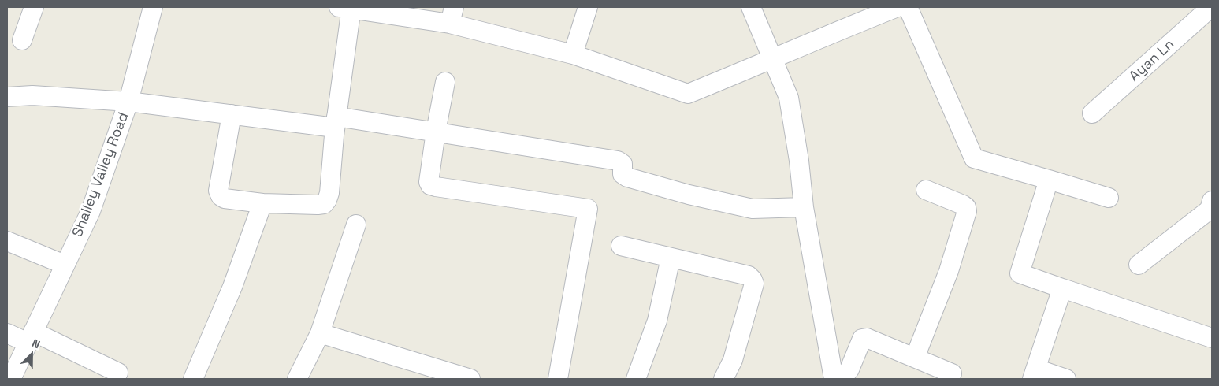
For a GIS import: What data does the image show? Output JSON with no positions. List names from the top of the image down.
{
  "streets": {
    "street": ["Ayan Ln", "Shalley Valley Road"]
  },
  "north": "top right"
}
